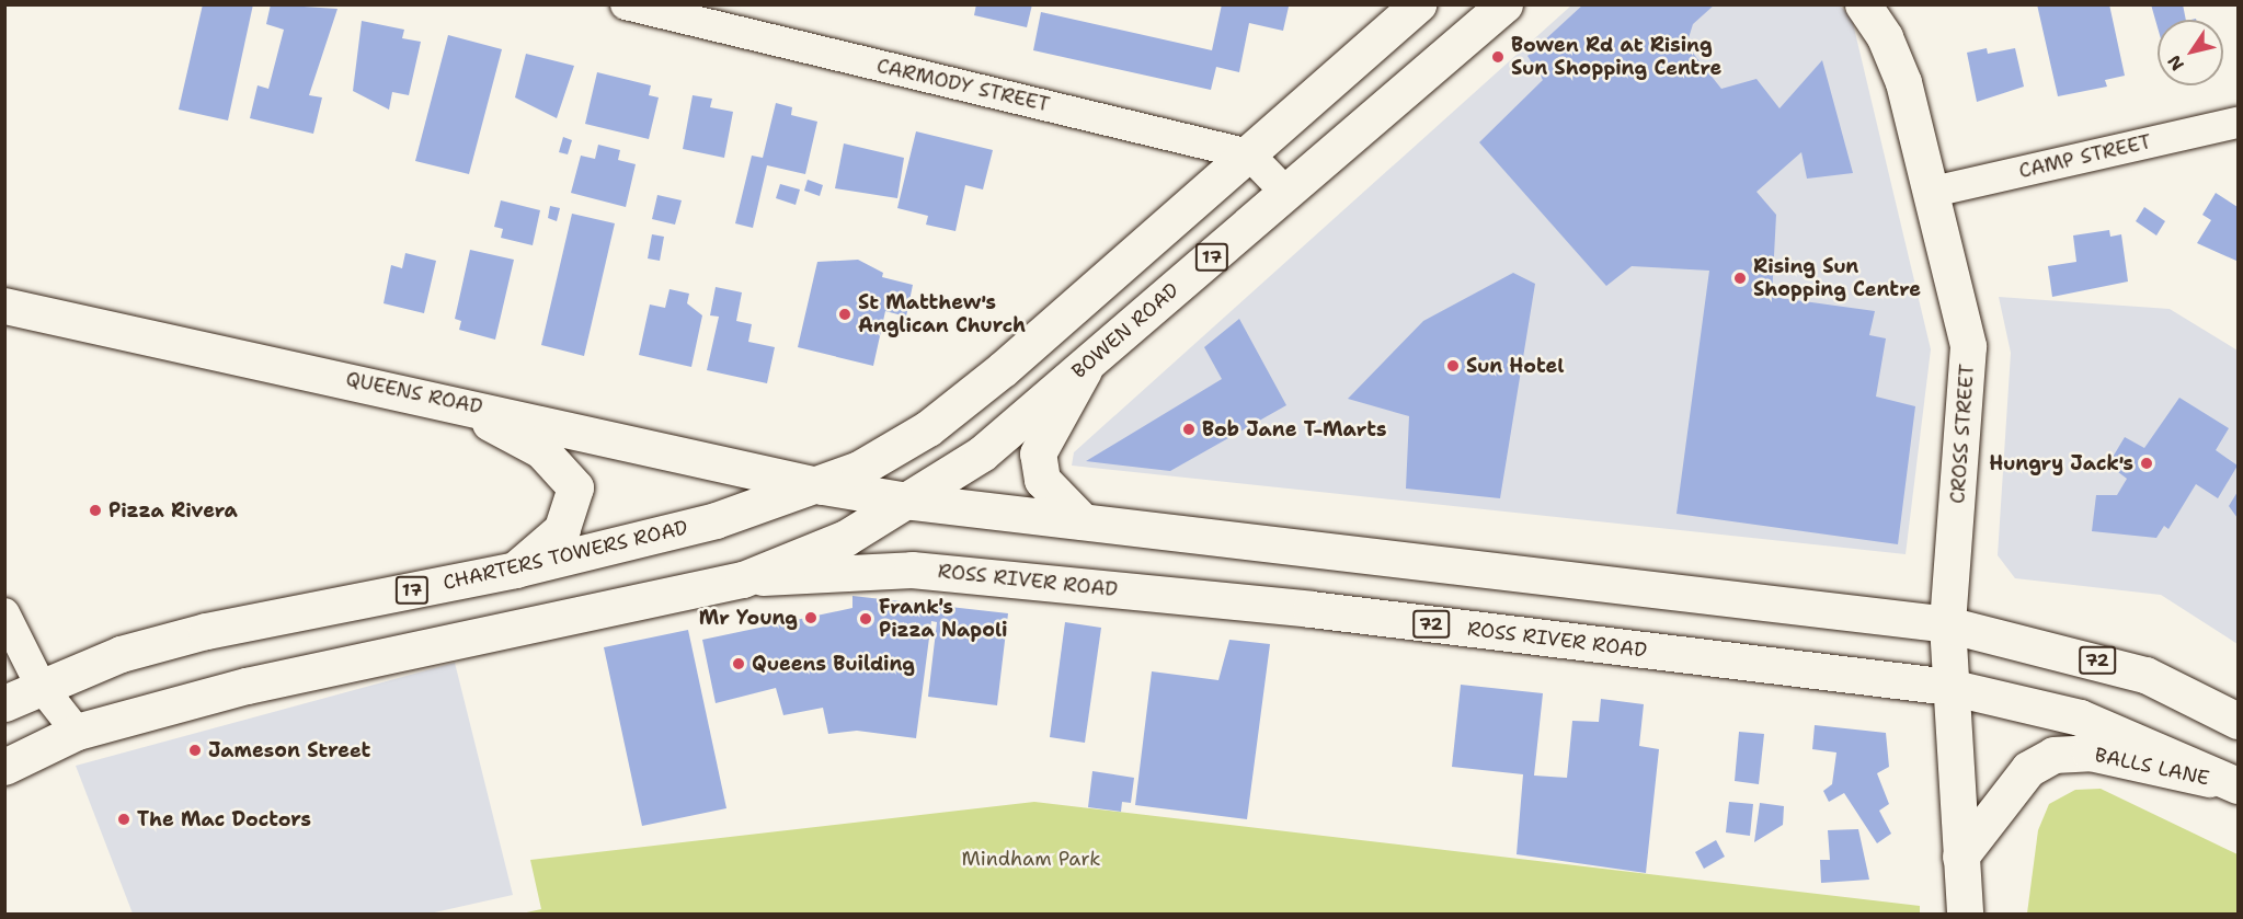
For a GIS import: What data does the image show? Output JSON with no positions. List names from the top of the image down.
{
  "streets": {
    "main road": [
      "17",
      "BOWEN ROAD",
      "QUEENS ROAD",
      "CROSS STREET",
      "CHARTERS TOWERS ROAD",
      "ROSS RIVER ROAD",
      "72",
      "BALLS LANE"
    ],
    "street": ["CARMODY STREET", "CAMP STREET"]
  },
  "crossings": [
    ["CARMODY STREET", "17"],
    ["CAMP STREET", "CROSS STREET"],
    ["17", "BOWEN ROAD"],
    ["17", "QUEENS ROAD"],
    ["17", "CHARTERS TOWERS ROAD"],
    ["17", "ROSS RIVER ROAD"],
    ["BOWEN ROAD", "ROSS RIVER ROAD"],
    ["BOWEN ROAD", "72"],
    ["QUEENS ROAD", "CHARTERS TOWERS ROAD"],
    ["CROSS STREET", "72"],
    ["ROSS RIVER ROAD", "BALLS LANE"]
  ],
  "parks": ["Mindham Park"],
  "places": [
    "Bowen Rd at Rising Sun Shopping Centre",
    "Rising Sun Shopping Centre",
    "St Matthew's Anglican Church",
    "Sun Hotel",
    "Bob Jane T-Marts",
    "Hungry Jack's",
    "Pizza Rivera",
    "Mr Young",
    "Frank's Pizza Napoli",
    "Queens Building",
    "Jameson Street",
    "The Mac Doctors"
  ],
  "north": "bottom left"
}
